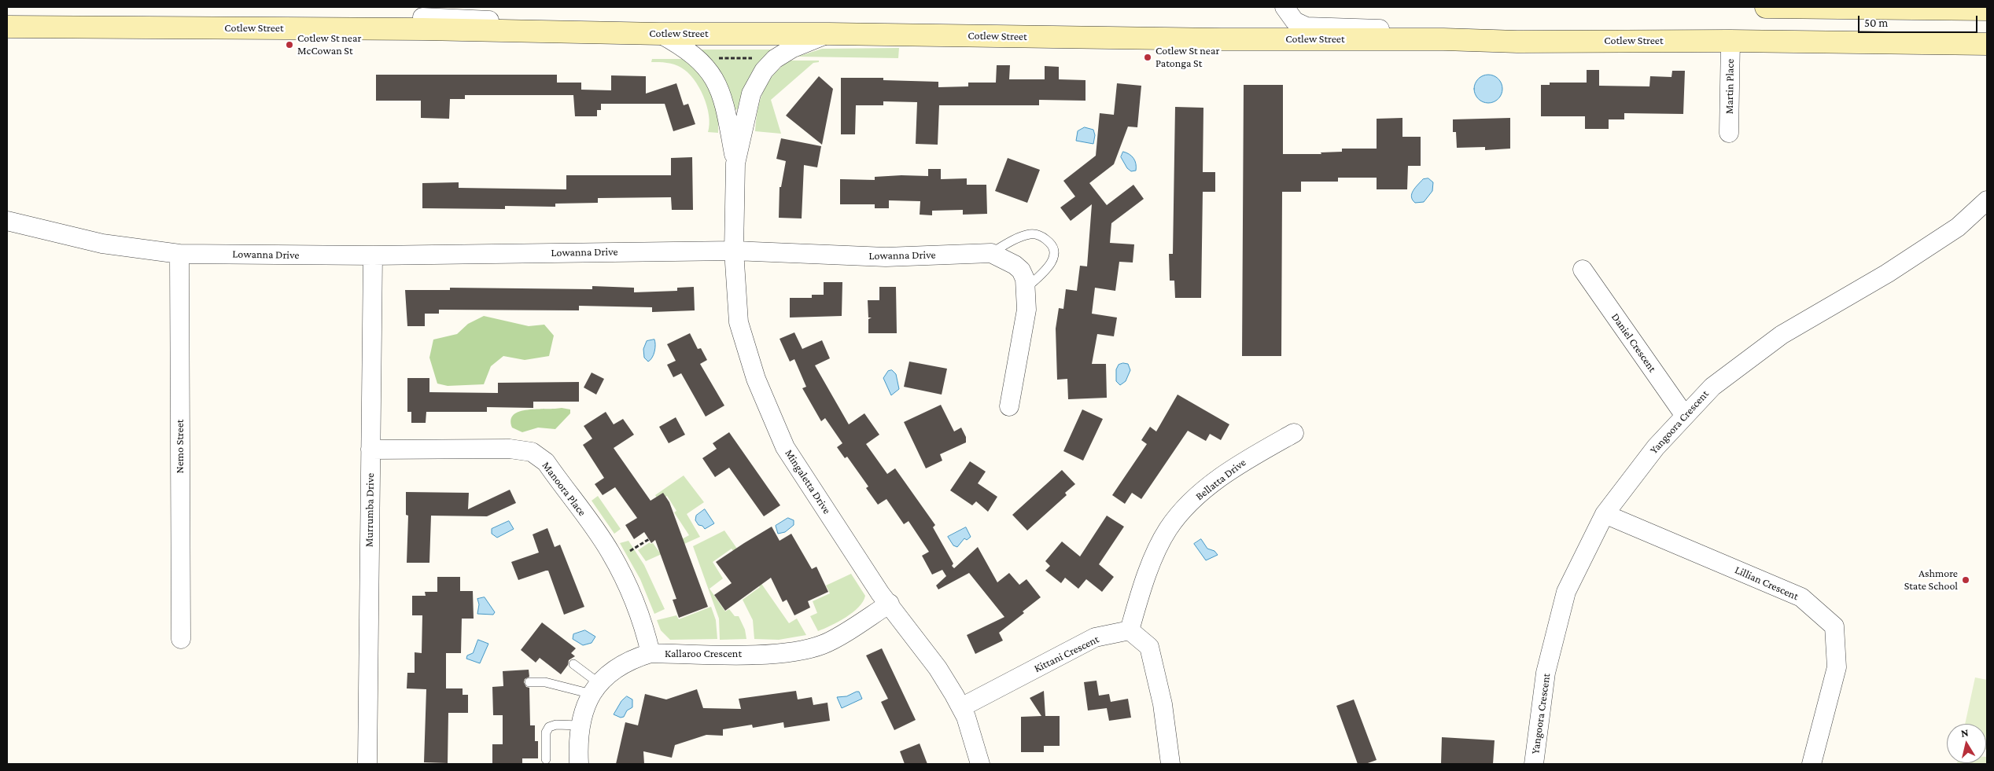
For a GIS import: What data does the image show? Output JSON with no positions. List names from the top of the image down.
{
  "streets": {
    "main road": ["Cotlew Street"],
    "street": [
      "Martin Place",
      "Lowanna Drive",
      "Daniel Crescent",
      "Yangoora Crescent",
      "Nemo Street",
      "Bellatta Drive",
      "Mingaletta Drive",
      "Manoora Place",
      "Murrumba Drive",
      "Lillian Crescent",
      "Kallaroo Crescent",
      "Kittani Crescent"
    ]
  },
  "crossings": [
    ["Cotlew Street", "Martin Place"],
    ["Cotlew Street", "Mingaletta Drive"],
    ["Lowanna Drive", "Nemo Street"],
    ["Lowanna Drive", "Mingaletta Drive"],
    ["Lowanna Drive", "Murrumba Drive"],
    ["Daniel Crescent", "Yangoora Crescent"],
    ["Yangoora Crescent", "Lillian Crescent"],
    ["Bellatta Drive", "Kittani Crescent"],
    ["Mingaletta Drive", "Kallaroo Crescent"],
    ["Mingaletta Drive", "Kittani Crescent"],
    ["Manoora Place", "Murrumba Drive"],
    ["Manoora Place", "Kallaroo Crescent"]
  ],
  "places": ["Cotlew St near McCowan St", "Cotlew St near Patonga St", "Ashmore State School"],
  "scale_bar": "50 m",
  "north": "top"
}
